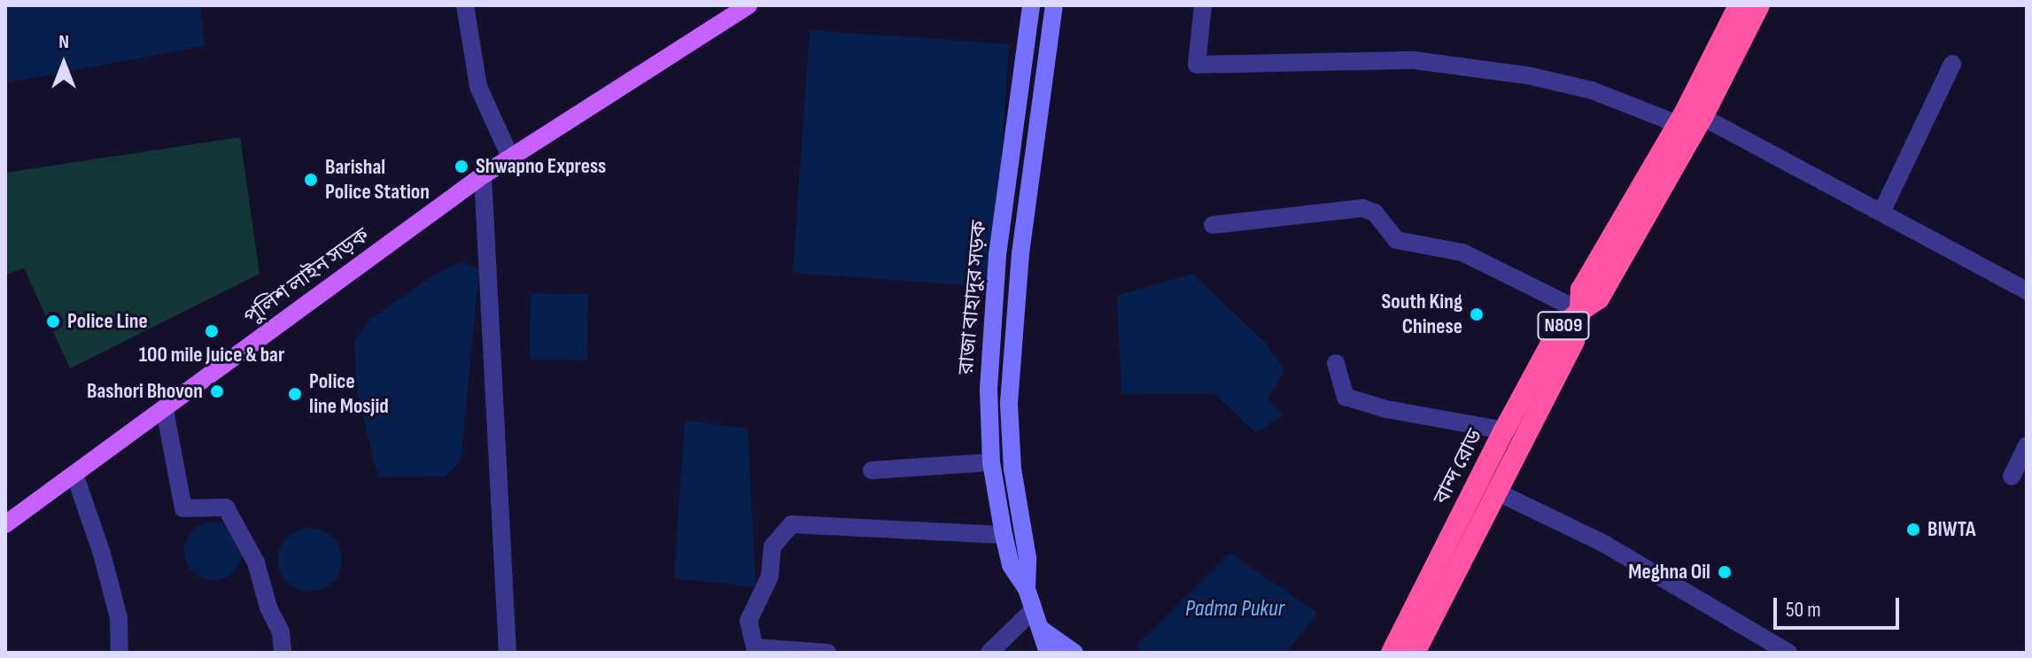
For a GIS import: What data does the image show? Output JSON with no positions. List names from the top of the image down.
{
  "streets": {
    "highway": ["N809", "বান্দ রোড"],
    "main road": ["পুলিশ লাইন সড়ক", "রাজা বাহাদুর সড়ক"]
  },
  "water": ["Padma Pukur"],
  "places": [
    "Shwapno Express",
    "Barishal Police Station",
    "South King Chinese",
    "Police Line",
    "100 mile Juice & bar",
    "Bashori Bhovon",
    "Police line Mosjid",
    "BIWTA",
    "Meghna Oil"
  ],
  "scale_bar": "50 m",
  "north": "top"
}
